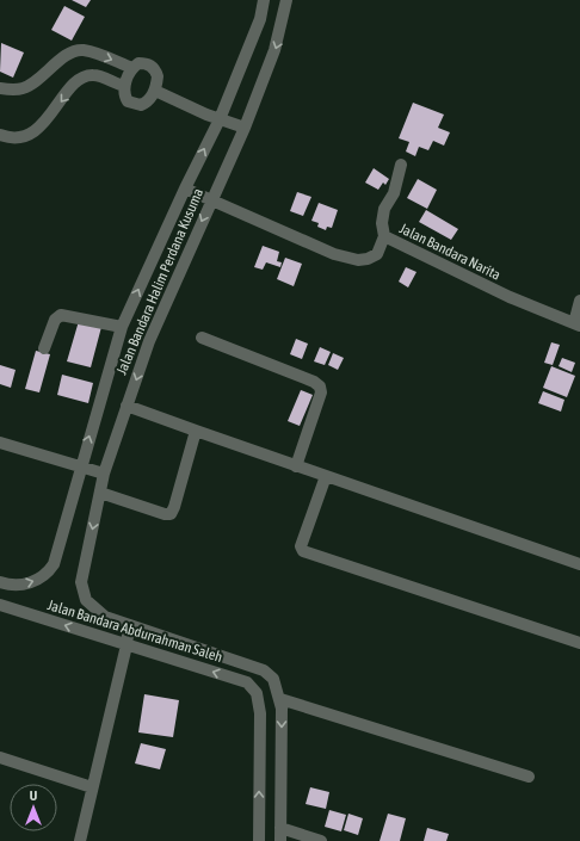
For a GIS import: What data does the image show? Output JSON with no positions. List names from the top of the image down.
{
  "streets": {
    "street": ["Jalan Bandara Narita", "Jalan Bandara Halim Perdana Kusuma", "Jalan Bandara Abdurrahman Saleh"]
  },
  "crossings": [
    ["Jalan Bandara Narita", "Jalan Bandara Halim Perdana Kusuma"],
    ["Jalan Bandara Halim Perdana Kusuma", "Jalan Bandara Abdurrahman Saleh"]
  ],
  "north": "top"
}
